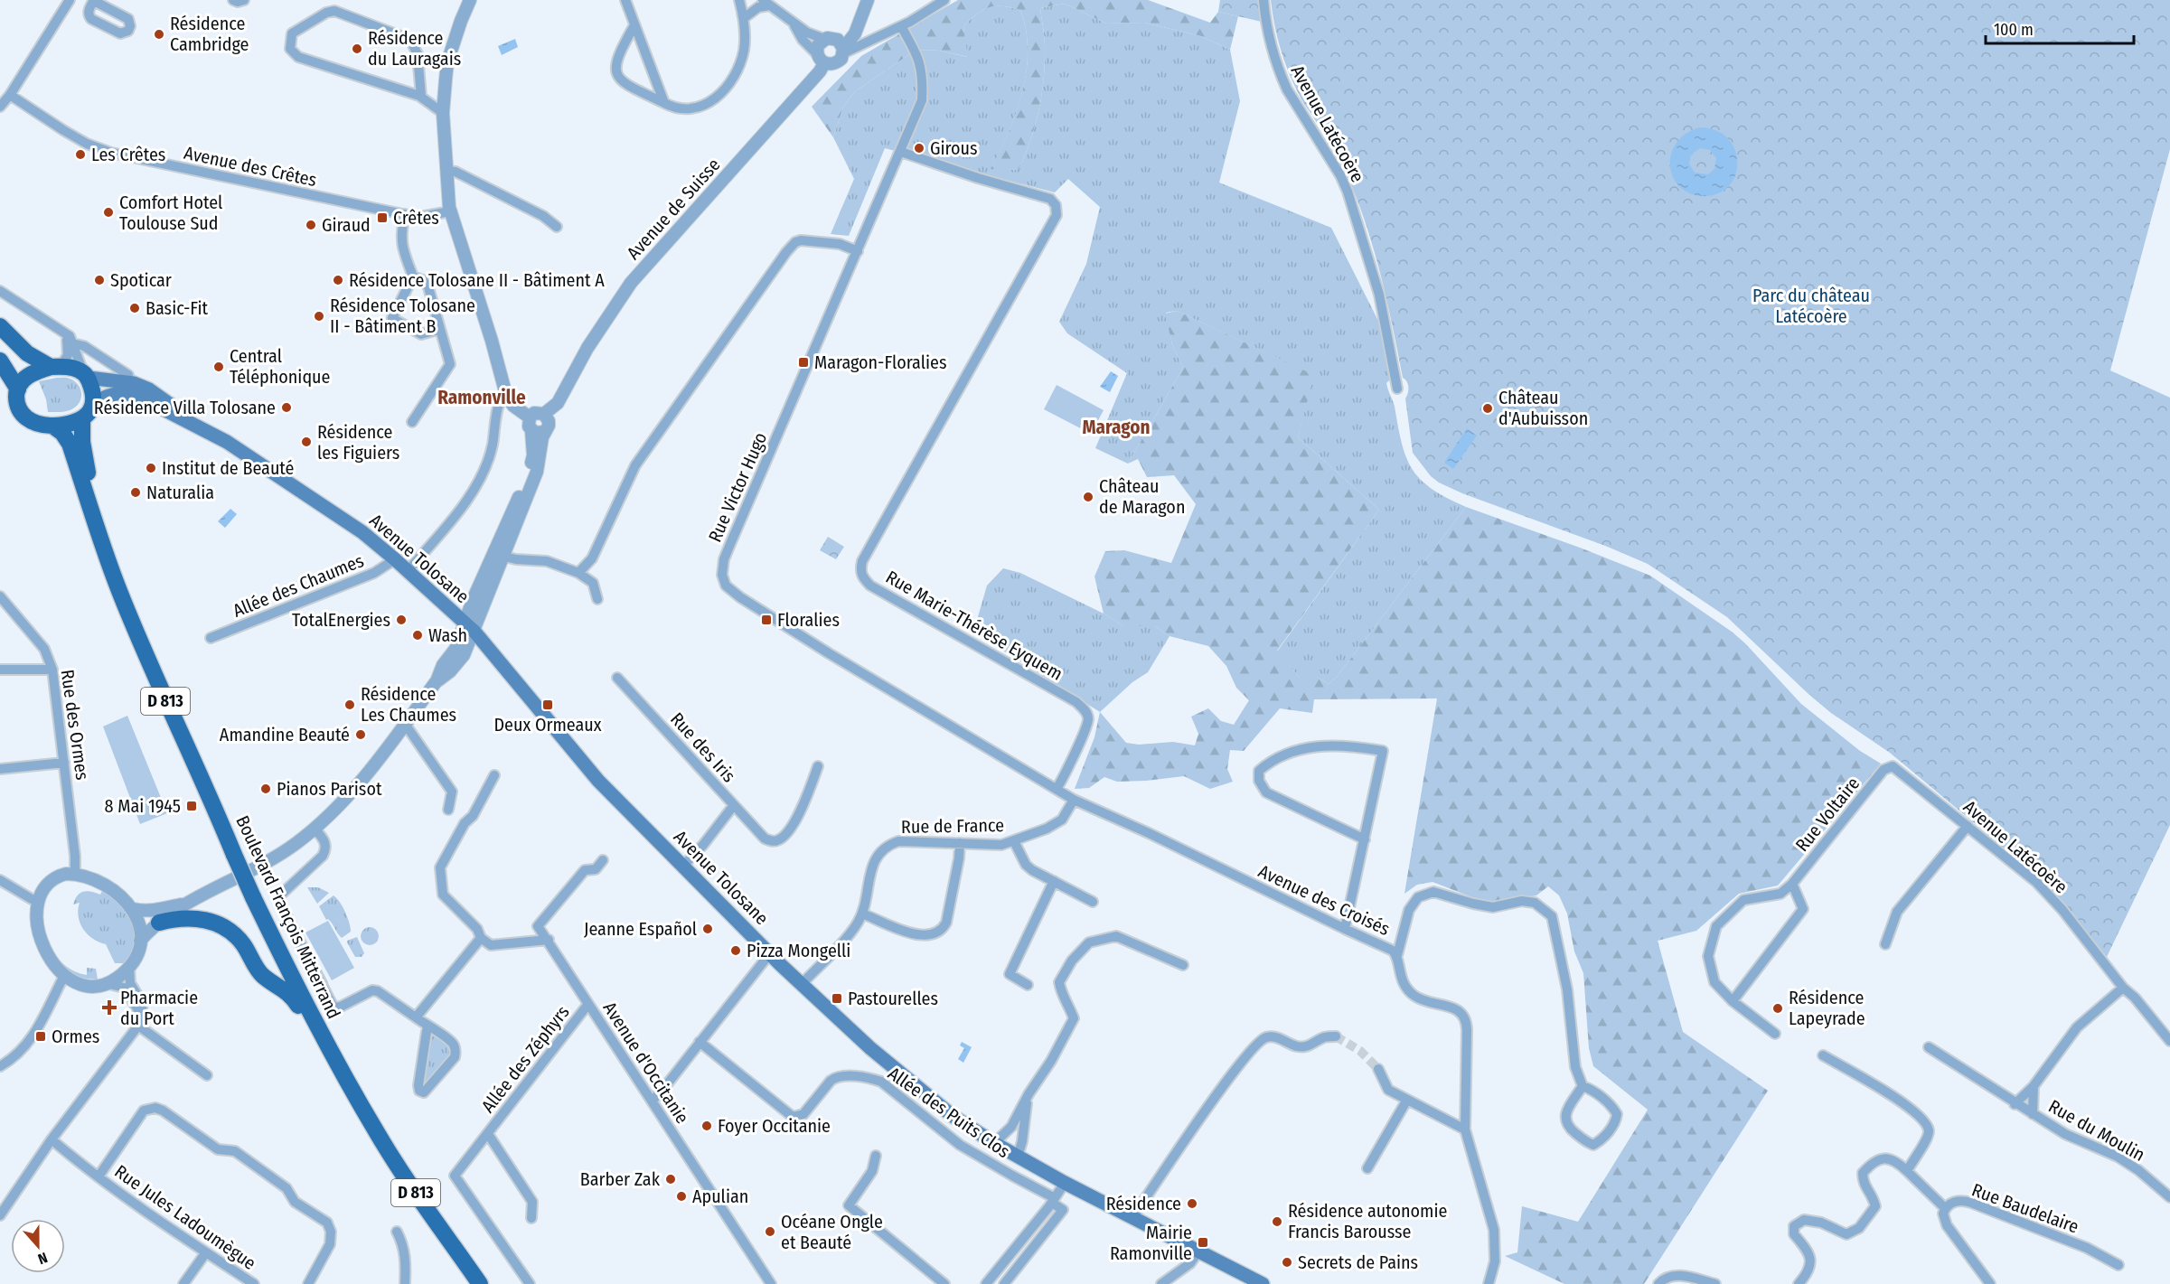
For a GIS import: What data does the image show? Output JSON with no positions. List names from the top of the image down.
{
  "streets": {
    "main road": ["Avenue Tolosane", "D 813", "Boulevard François Mitterrand"],
    "street": [
      "Avenue Latécoère",
      "Avenue des Crêtes",
      "Avenue de Suisse",
      "Rue Victor Hugo",
      "Allée des Chaumes",
      "Rue Marie-Thérèse Eyquem",
      "Rue des Ormes",
      "Rue des Iris",
      "Rue Voltaire",
      "Rue de France",
      "Avenue des Croisés",
      "Allée des Zéphyrs",
      "Avenue d'Occitanie",
      "Allée des Puits Clos",
      "Rue du Moulin",
      "Rue Baudelaire",
      "Rue Jules Ladoumègue"
    ]
  },
  "crossings": [
    ["Avenue Latécoère", "Rue Voltaire"],
    ["Avenue Latécoère", "Rue du Moulin"],
    ["Rue Victor Hugo", "Rue Marie-Thérèse Eyquem"],
    ["Rue Victor Hugo", "Rue de France"],
    ["Rue Victor Hugo", "Avenue des Croisés"],
    ["Avenue Tolosane", "Allée des Chaumes"],
    ["Avenue Tolosane", "Rue des Iris"],
    ["Avenue Tolosane", "Rue de France"],
    ["Avenue Tolosane", "Boulevard François Mitterrand"],
    ["Rue de France", "Avenue des Croisés"],
    ["Allée des Zéphyrs", "Avenue d'Occitanie"]
  ],
  "districts": ["Ramonville", "Maragon"],
  "parks": ["Parc du château Latécoère"],
  "places": {
    "other": [
      "Résidence Cambridge",
      "Résidence du Lauragais",
      "Girous",
      "Les Crêtes",
      "Comfort Hotel Toulouse Sud",
      "Giraud",
      "Spoticar",
      "Résidence Tolosane II - Bâtiment A",
      "Basic-Fit",
      "Résidence Tolosane II - Bâtiment B",
      "Central Téléphonique",
      "Résidence Villa Tolosane",
      "Château d'Aubuisson",
      "Résidence les Figuiers",
      "Institut de Beauté",
      "Naturalia",
      "Château de Maragon",
      "TotalEnergies",
      "Wash",
      "Résidence Les Chaumes",
      "Amandine Beauté",
      "Pianos Parisot",
      "Jeanne Español",
      "Pizza Mongelli",
      "Résidence Lapeyrade",
      "Foyer Occitanie",
      "Barber Zak",
      "Apulian",
      "Résidence",
      "Résidence autonomie Francis Barousse",
      "Océane Ongle et Beauté",
      "Secrets de Pains"
    ],
    "transit": [
      "Crêtes",
      "Maragon-Floralies",
      "Floralies",
      "Deux Ormeaux",
      "8 Mai 1945",
      "Pastourelles",
      "Ormes",
      "Mairie Ramonville"
    ],
    "health": ["Pharmacie du Port"]
  },
  "scale_bar": "100 m",
  "north": "bottom"
}
